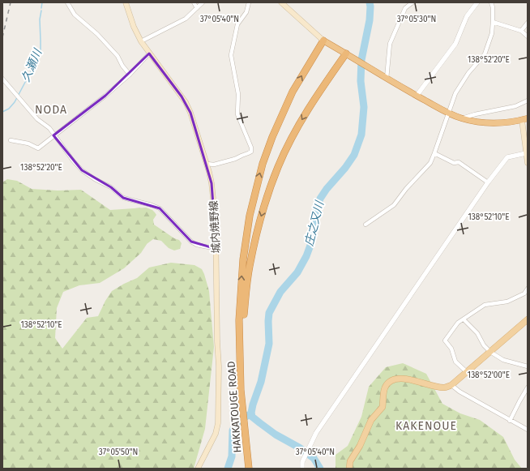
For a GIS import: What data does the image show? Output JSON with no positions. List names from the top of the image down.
{
  "streets": {
    "highway": ["HAKKATOUGE ROAD"],
    "main road": ["城内焼野線"]
  },
  "districts": ["NODA", "KAKENOUE"],
  "water": ["久瀬川", "庄之又川"],
  "coordinates": [
    "37°05'40\"N",
    "37°05'30\"N",
    "138°52'20\"E",
    "138°52'10\"E",
    "138°52'00\"E",
    "37°05'50\"N"
  ]
}
